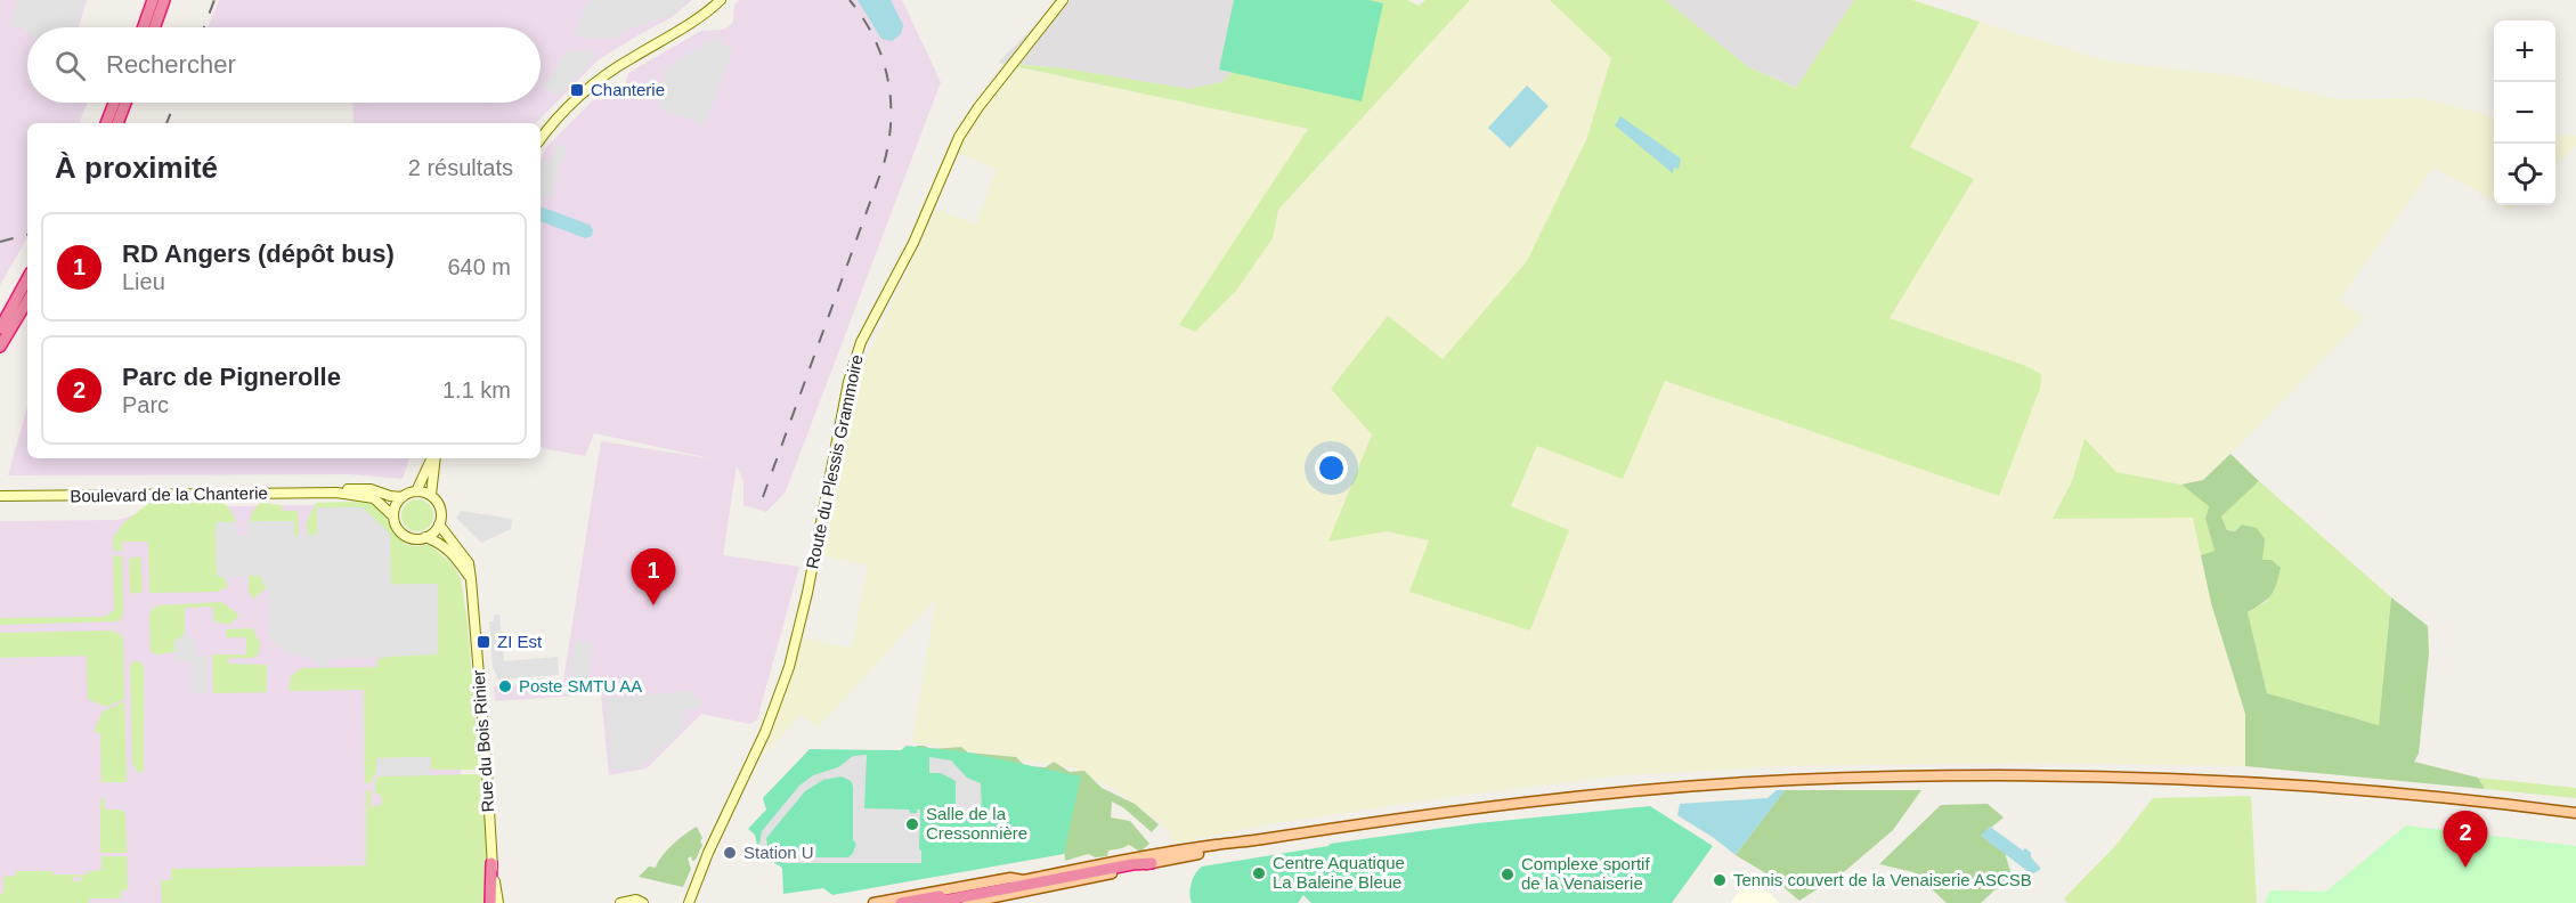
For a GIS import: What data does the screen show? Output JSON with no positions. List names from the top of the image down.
{
  "streets": {
    "street": ["Route du Plessis Grammoire", "Boulevard de la Chanterie", "Rue du Bois Rinier"]
  },
  "crossings": [
    ["Boulevard de la Chanterie", "Rue du Bois Rinier"]
  ],
  "places": {
    "transit": ["Chanterie", "ZI Est"],
    "other": [
      "Poste SMTU AA",
      "Salle de la Cressonnière",
      "Station U",
      "Centre Aquatique La Baleine Bleue",
      "Complexe sportif de la Venaiserie",
      "Tennis couvert de la Venaiserie ASCSB"
    ]
  },
  "page": {
    "map_buttons": ["+", "−"],
    "search": "Rechercher",
    "heading": ["À proximité", "2 résultats"],
    "list": [
      {
        "mark": "1",
        "name": "RD Angers (dépôt bus)",
        "note": "Lieu",
        "value": "640 m"
      },
      {
        "mark": "2",
        "name": "Parc de Pignerolle",
        "note": "Parc",
        "value": "1.1 km"
      }
    ],
    "pins": ["1", "2"]
  }
}
